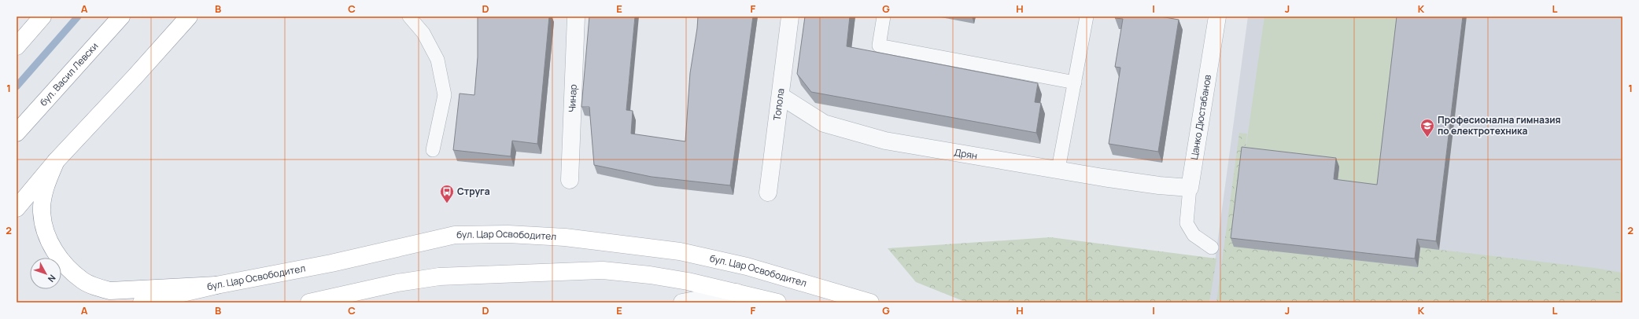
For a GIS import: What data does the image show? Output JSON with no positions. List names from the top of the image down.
{
  "streets": {
    "main road": ["бул. Васил Левски", "бул. Цар Освободител"],
    "street": [
      "Чинар",
      "Топола",
      "Цанко Дюстабанов",
      "Дрян"
    ]
  },
  "crossings": [
    ["Топола", "Дрян"],
    ["Цанко Дюстабанов", "Дрян"]
  ],
  "places": {
    "school or university": ["Професионална гимназия по електротехника"],
    "bus stop": ["Струга"]
  },
  "north": "bottom right",
  "grid": {
    "columns": [
      "A",
      "B",
      "C",
      "D",
      "E",
      "F",
      "G",
      "H",
      "I",
      "J",
      "K",
      "L"
    ],
    "rows": ["1", "2"]
  }
}
